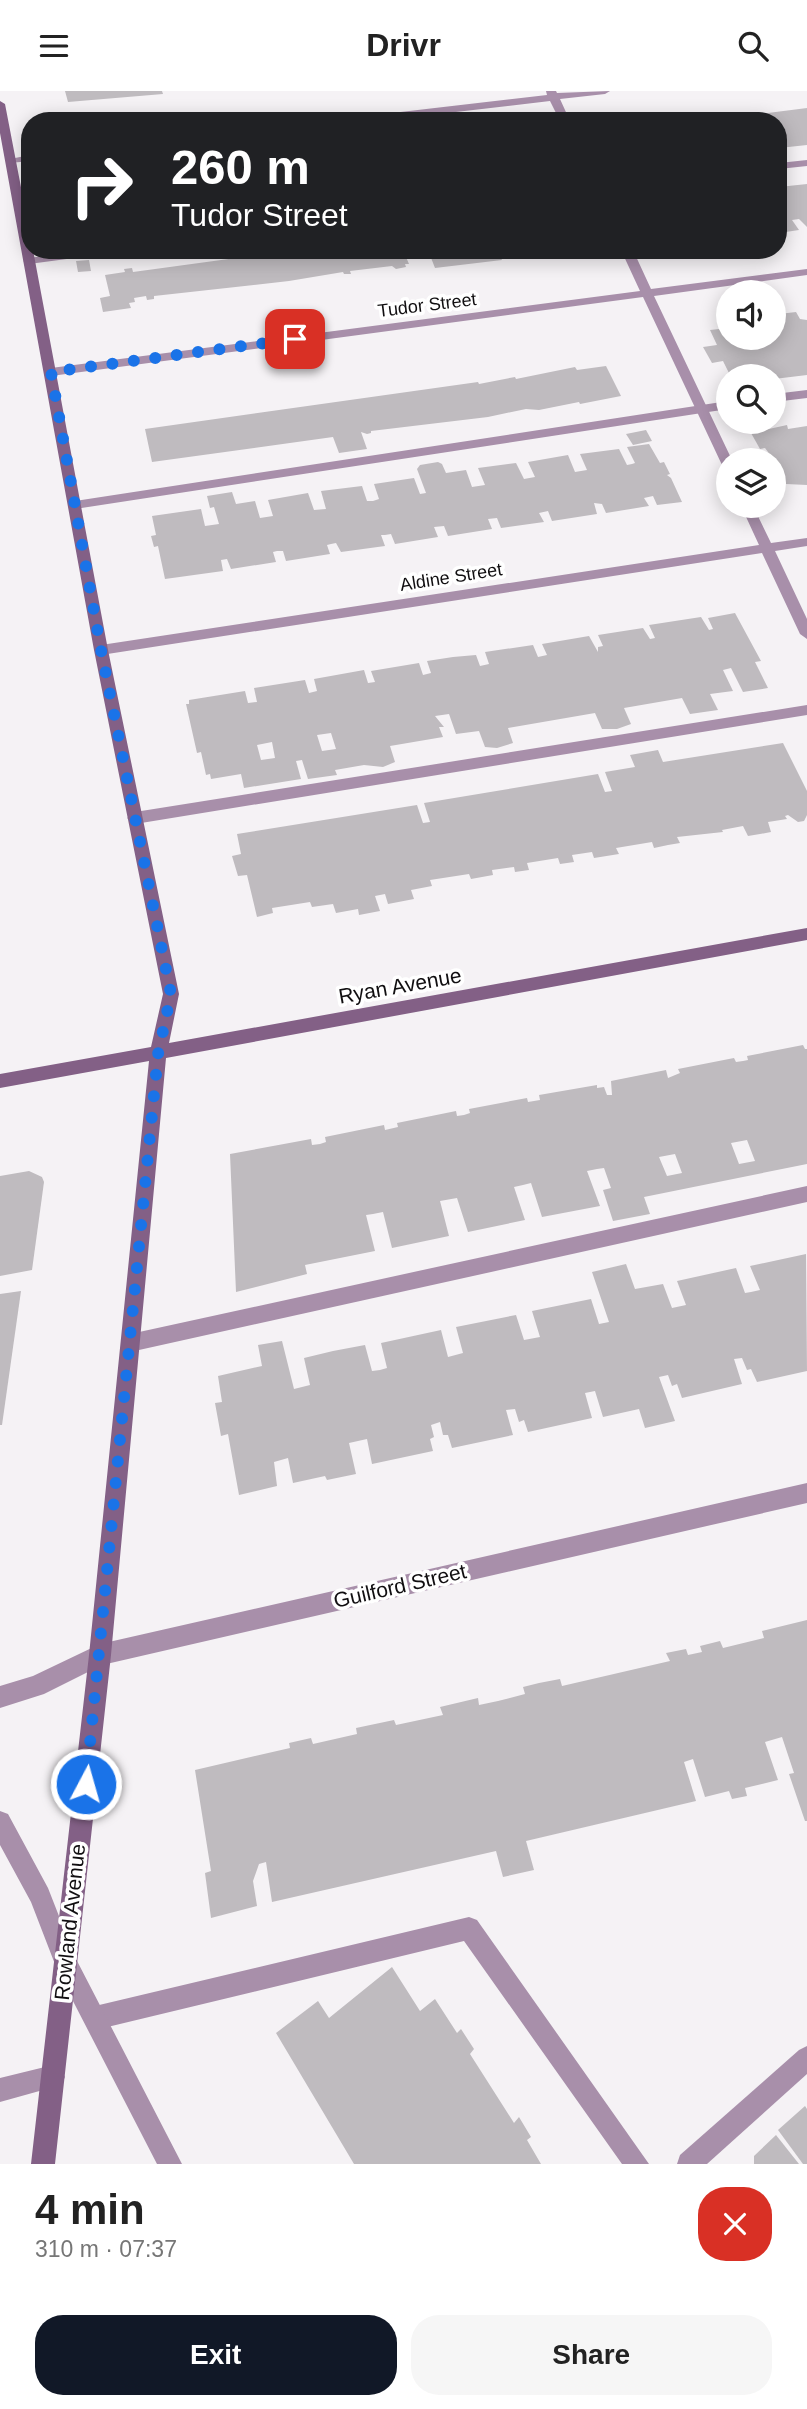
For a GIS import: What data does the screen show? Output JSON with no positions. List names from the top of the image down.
{
  "streets": {
    "street": [
      "Tudor Street",
      "Aldine Street",
      "Ryan Avenue",
      "Guilford Street",
      "Rowland Avenue"
    ]
  },
  "crossings": [
    ["Tudor Street", "Rowland Avenue"],
    ["Aldine Street", "Rowland Avenue"],
    ["Ryan Avenue", "Rowland Avenue"],
    ["Guilford Street", "Rowland Avenue"]
  ],
  "page": {
    "header": "Drivr",
    "turn": ["260 m", "Tudor Street"],
    "heading": ["4 min", "310 m · 07:37"],
    "buttons": ["Exit", "Share"]
  }
}
